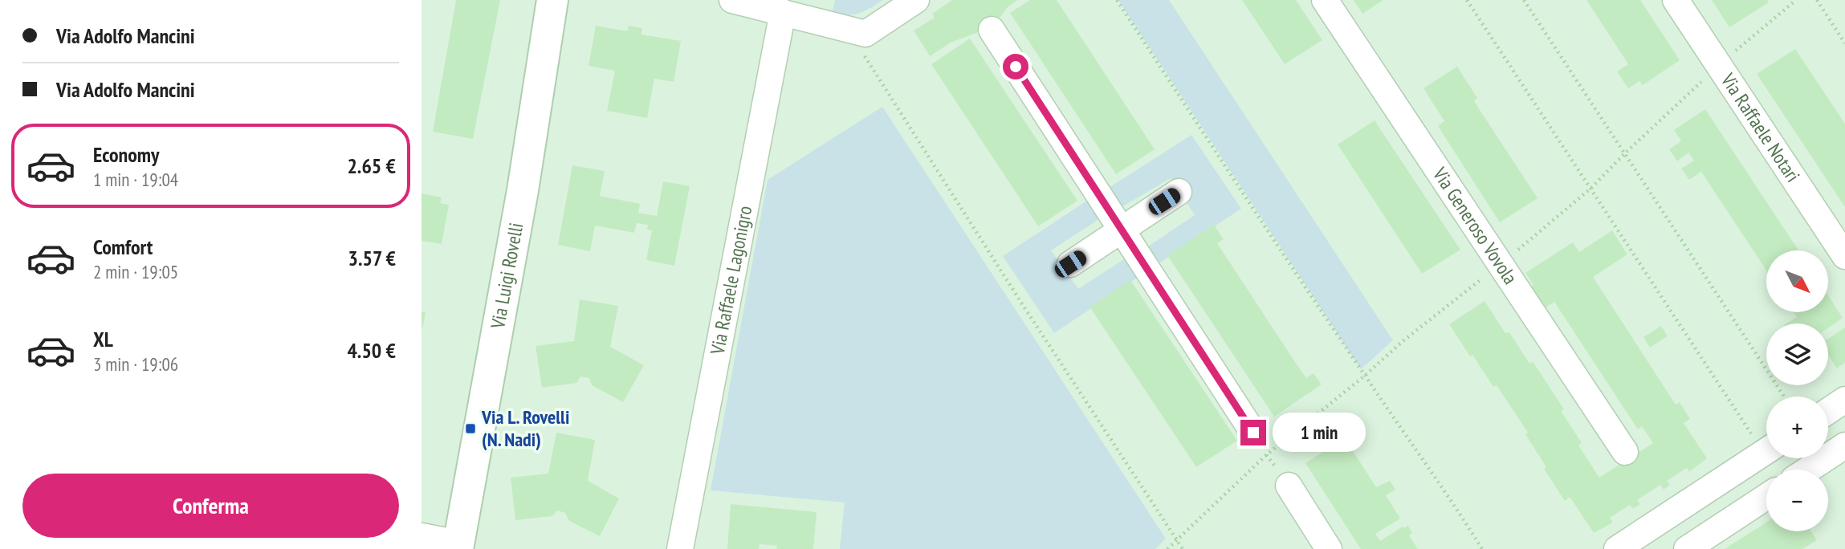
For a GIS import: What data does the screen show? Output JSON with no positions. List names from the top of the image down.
{
  "streets": {
    "street": [
      "Via Raffaele Notari",
      "Via Generoso Vovola",
      "Via Luigi Rovelli",
      "Via Raffaele Lagonigro"
    ]
  },
  "places": {
    "transit": ["Via L. Rovelli (N. Nadi)"]
  },
  "north": "bottom right",
  "page": {
    "banner": ["Via Adolfo Mancini", "Via Adolfo Mancini"],
    "list": [
      {
        "name": "Economy",
        "note": "1 min · 19:04",
        "value": "2.65 €"
      },
      {
        "name": "Comfort",
        "note": "2 min · 19:05",
        "value": "3.57 €"
      },
      {
        "name": "XL",
        "note": "3 min · 19:06",
        "value": "4.50 €"
      }
    ],
    "map_buttons": ["+", "−"],
    "bubble": "1 min",
    "buttons": "Conferma"
  }
}
